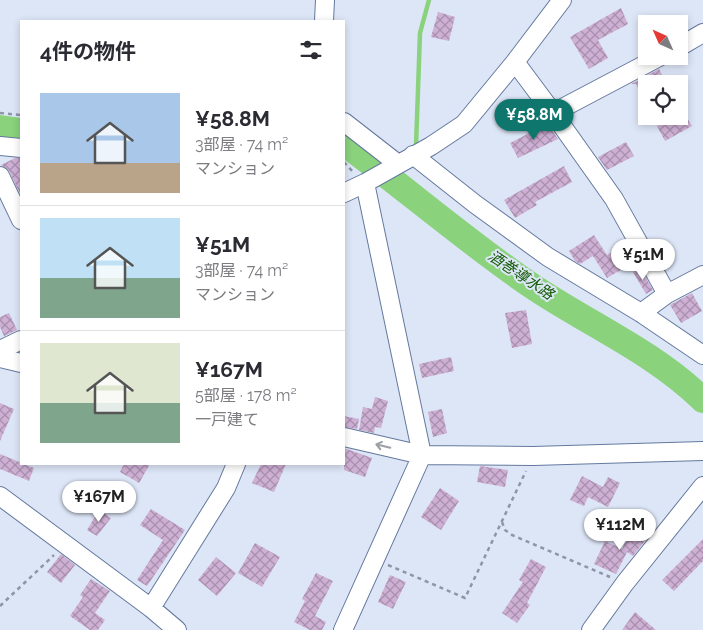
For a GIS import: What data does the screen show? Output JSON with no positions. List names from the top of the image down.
{
  "water": ["酒巻導水路"],
  "north": "top left",
  "page": {
    "heading": "4件の物件",
    "list": [
      {
        "name": "¥58.8M",
        "note": "3部屋 · 74 m² · マンション"
      },
      {
        "name": "¥51M",
        "note": "3部屋 · 74 m² · マンション"
      },
      {
        "name": "¥167M",
        "note": "5部屋 · 178 m² · 一戸建て"
      }
    ],
    "price": [
      "¥58.8M",
      "¥51M",
      "¥167M",
      "¥112M"
    ]
  }
}
